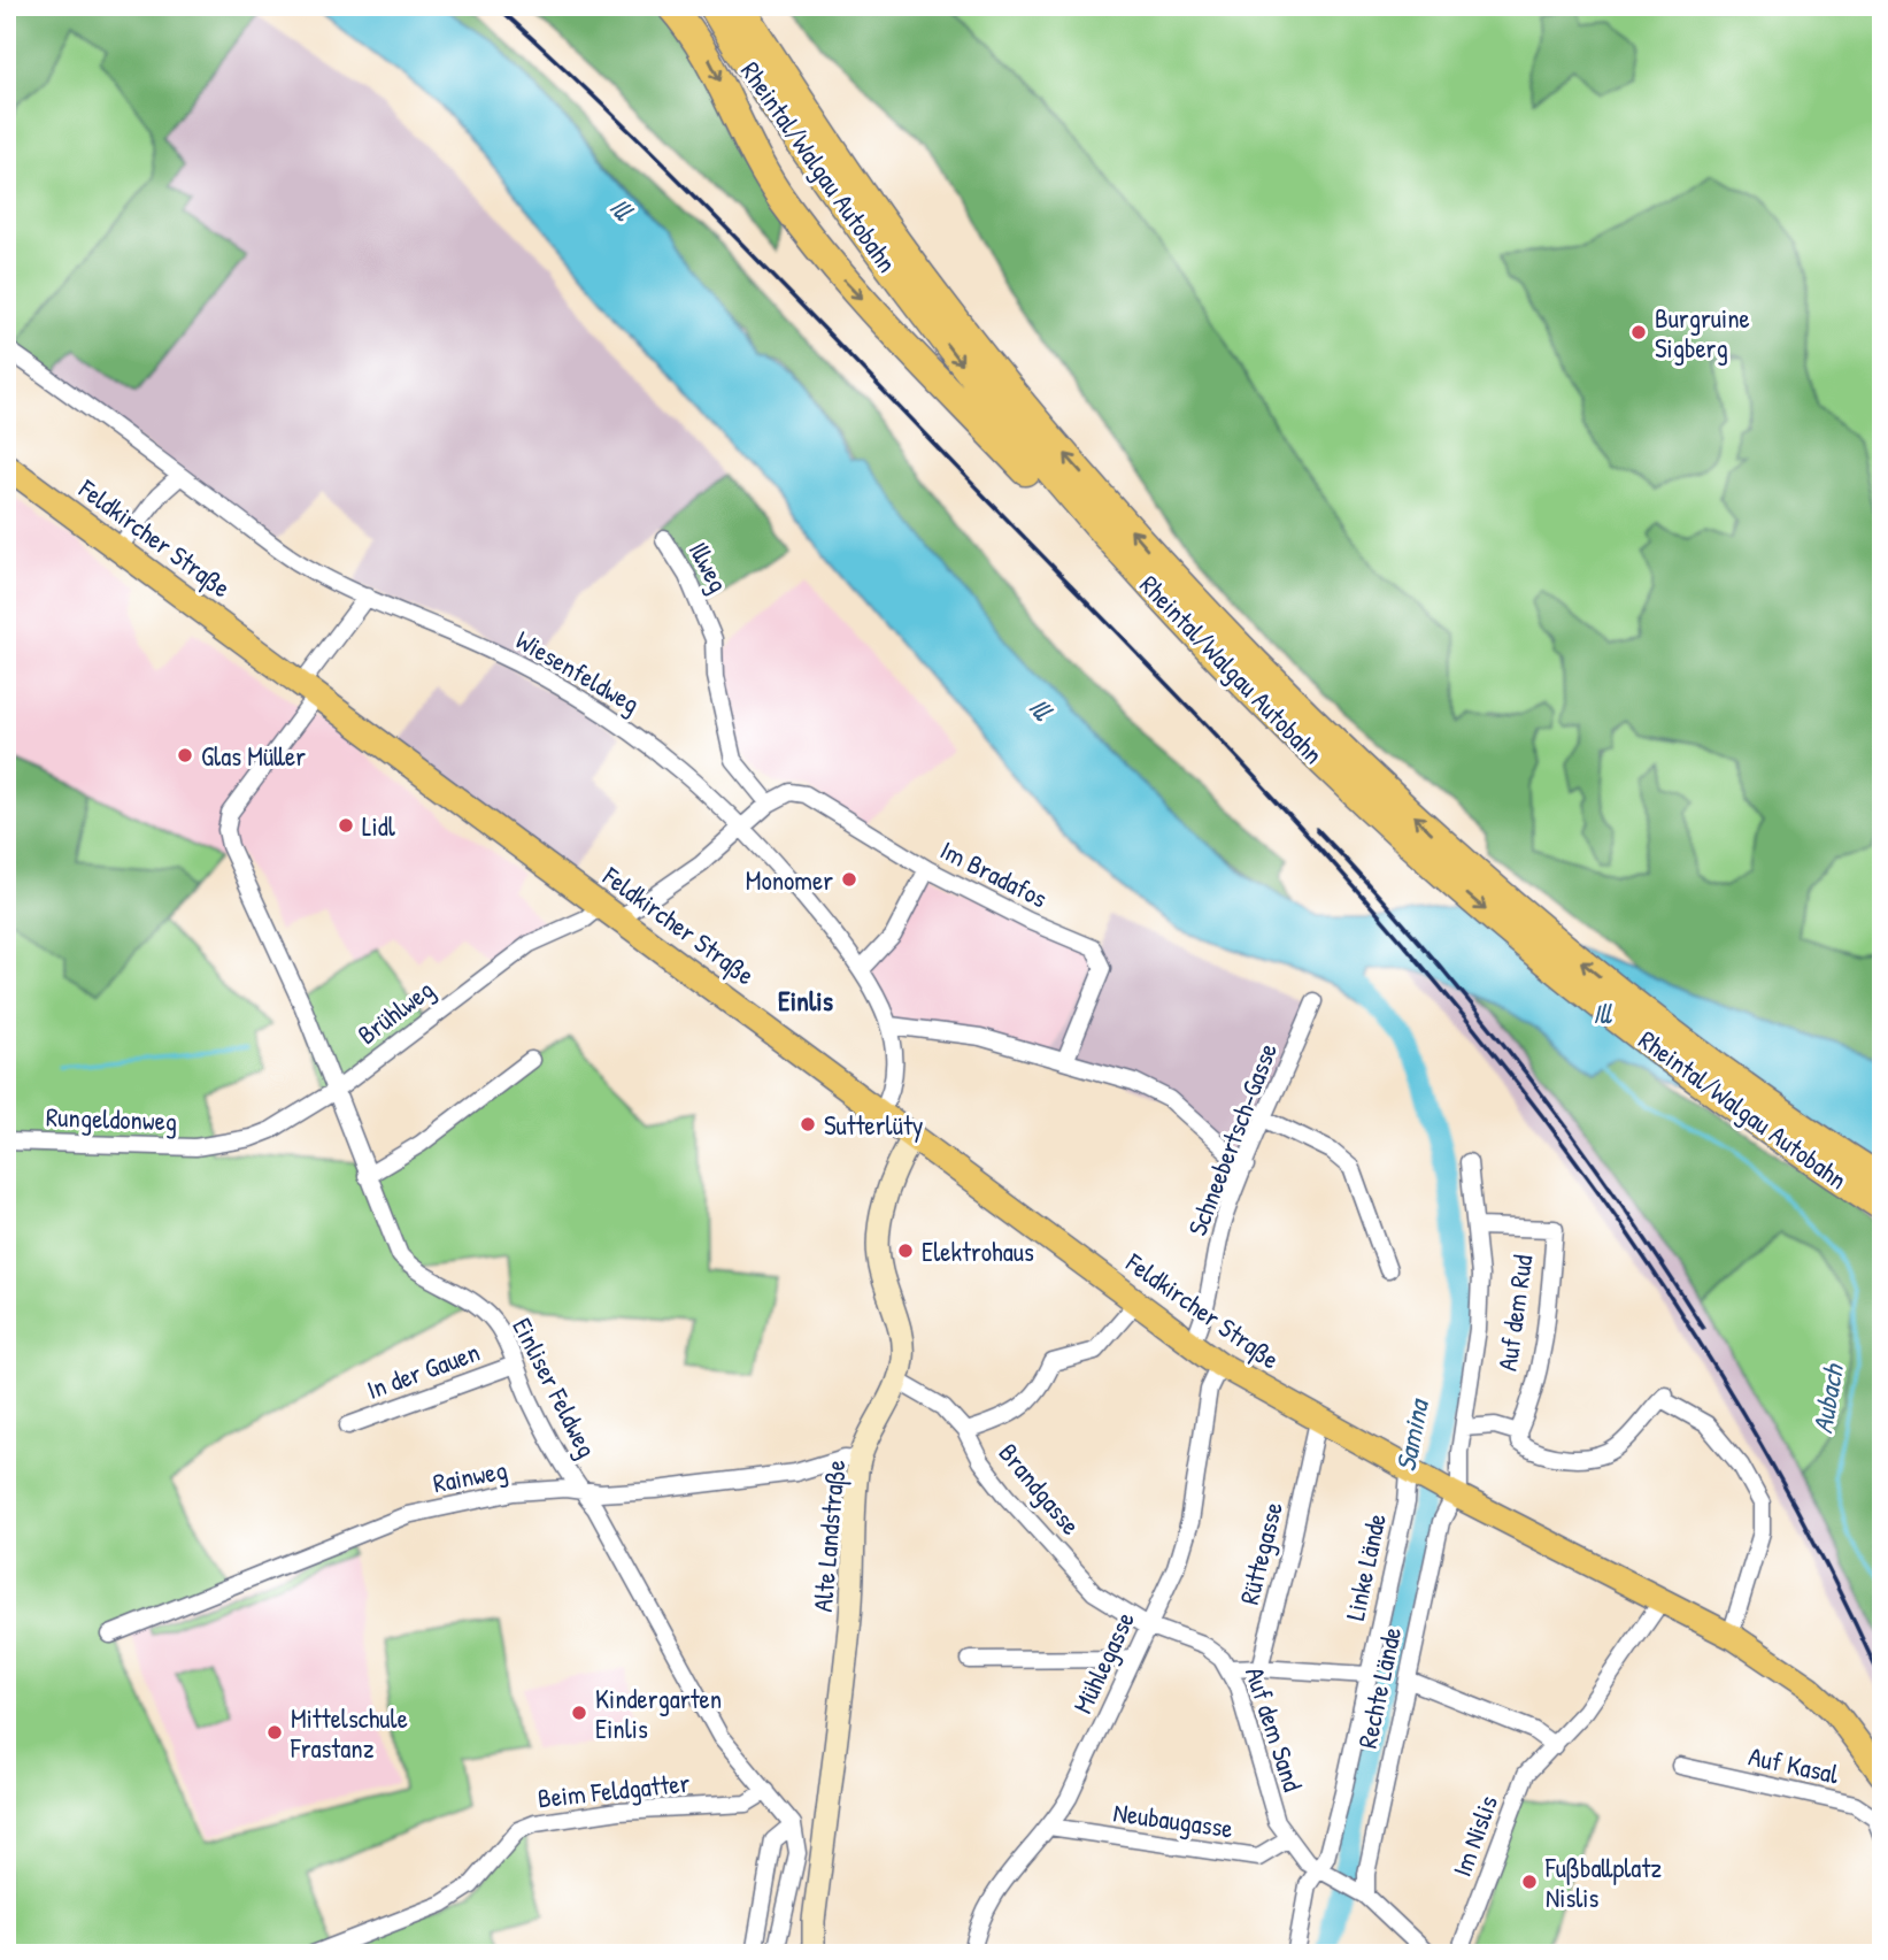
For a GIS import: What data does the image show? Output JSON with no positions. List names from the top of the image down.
{
  "streets": {
    "highway": ["Rheintal/Walgau Autobahn"],
    "main road": ["Feldkircher Straße", "Alte Landstraße"],
    "street": [
      "Illweg",
      "Wiesenfeldweg",
      "Im Bradafos",
      "Brühlweg",
      "Rungeldonweg",
      "Schneebertsch-Gasse",
      "Auf dem Rud",
      "In der Gauen",
      "Einliser Feldweg",
      "Rainweg",
      "Brandgasse",
      "Rüttegasse",
      "Linke Lände",
      "Mühlegasse",
      "Rechte Lände",
      "Auf dem Sand",
      "Auf Kasal",
      "Beim Feldgatter",
      "Neubaugasse",
      "Im Nislis"
    ]
  },
  "crossings": [
    ["Feldkircher Straße", "Wiesenfeldweg"],
    ["Feldkircher Straße", "Brühlweg"],
    ["Feldkircher Straße", "Schneebertsch-Gasse"],
    ["Feldkircher Straße", "Auf dem Rud"],
    ["Feldkircher Straße", "Einliser Feldweg"],
    ["Feldkircher Straße", "Alte Landstraße"],
    ["Feldkircher Straße", "Rüttegasse"],
    ["Feldkircher Straße", "Linke Lände"],
    ["Feldkircher Straße", "Mühlegasse"],
    ["Feldkircher Straße", "Rechte Lände"],
    ["Illweg", "Im Bradafos"],
    ["Wiesenfeldweg", "Im Bradafos"],
    ["Brühlweg", "Rungeldonweg"],
    ["Brühlweg", "Einliser Feldweg"],
    ["Auf dem Rud", "Rechte Lände"],
    ["In der Gauen", "Einliser Feldweg"],
    ["Einliser Feldweg", "Rainweg"],
    ["Einliser Feldweg", "Beim Feldgatter"],
    ["Rainweg", "Alte Landstraße"],
    ["Brandgasse", "Alte Landstraße"],
    ["Brandgasse", "Mühlegasse"],
    ["Brandgasse", "Auf dem Sand"],
    ["Linke Lände", "Auf dem Sand"],
    ["Mühlegasse", "Auf dem Sand"],
    ["Mühlegasse", "Neubaugasse"],
    ["Auf dem Sand", "Neubaugasse"]
  ],
  "districts": ["Einlis"],
  "water": ["Ill", "Aubach", "Samina"],
  "places": [
    "Burgruine Sigberg",
    "Glas Müller",
    "Lidl",
    "Monomer",
    "Sutterlüty",
    "Elektrohaus",
    "Kindergarten Einlis",
    "Mittelschule Frastanz",
    "Fußballplatz Nislis"
  ]
}
